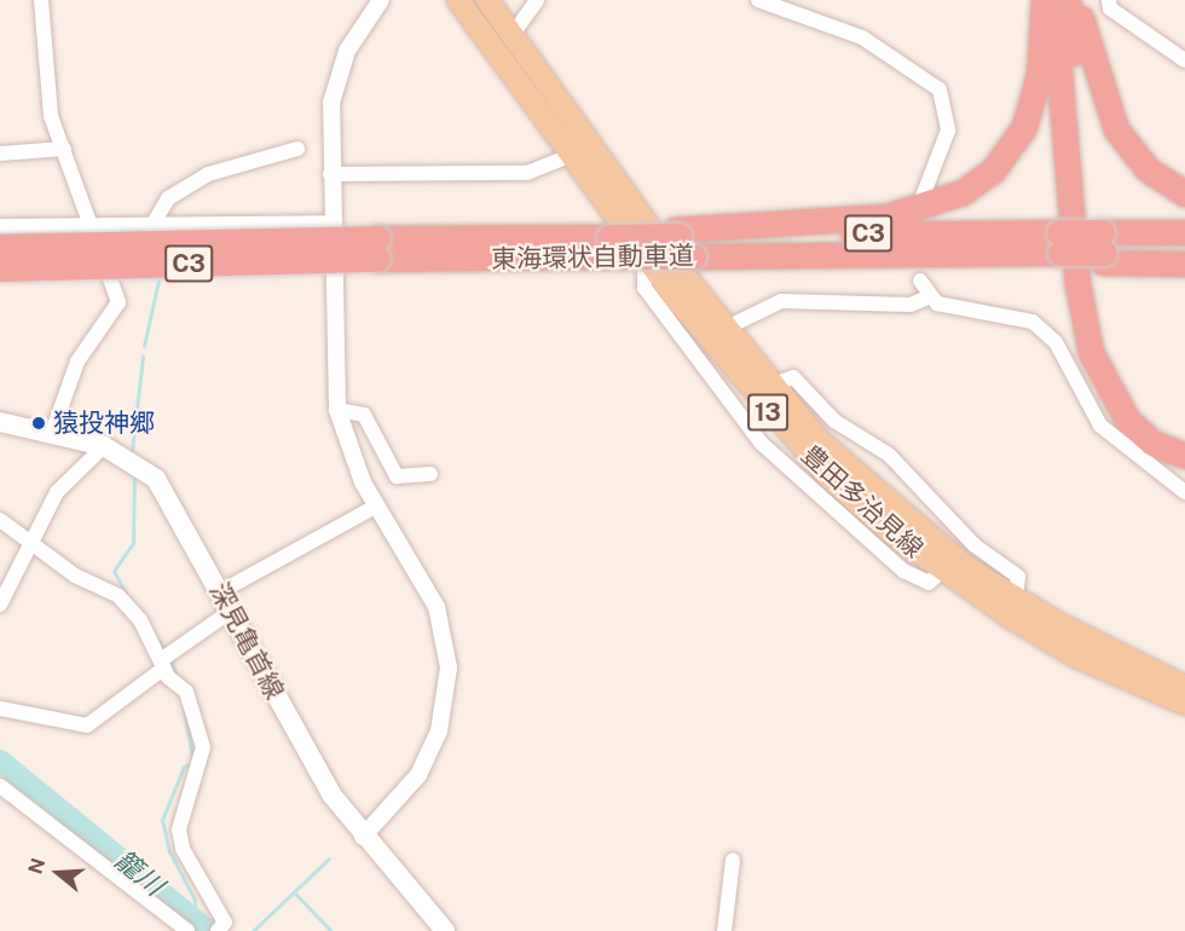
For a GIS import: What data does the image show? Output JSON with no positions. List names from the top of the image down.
{
  "streets": {
    "highway": ["C3", "東海環状自動車道"],
    "main road": ["13", "豊田多治見線", "深見亀首線"]
  },
  "water": ["籠川"],
  "places": ["猿投神郷"],
  "north": "left"
}
